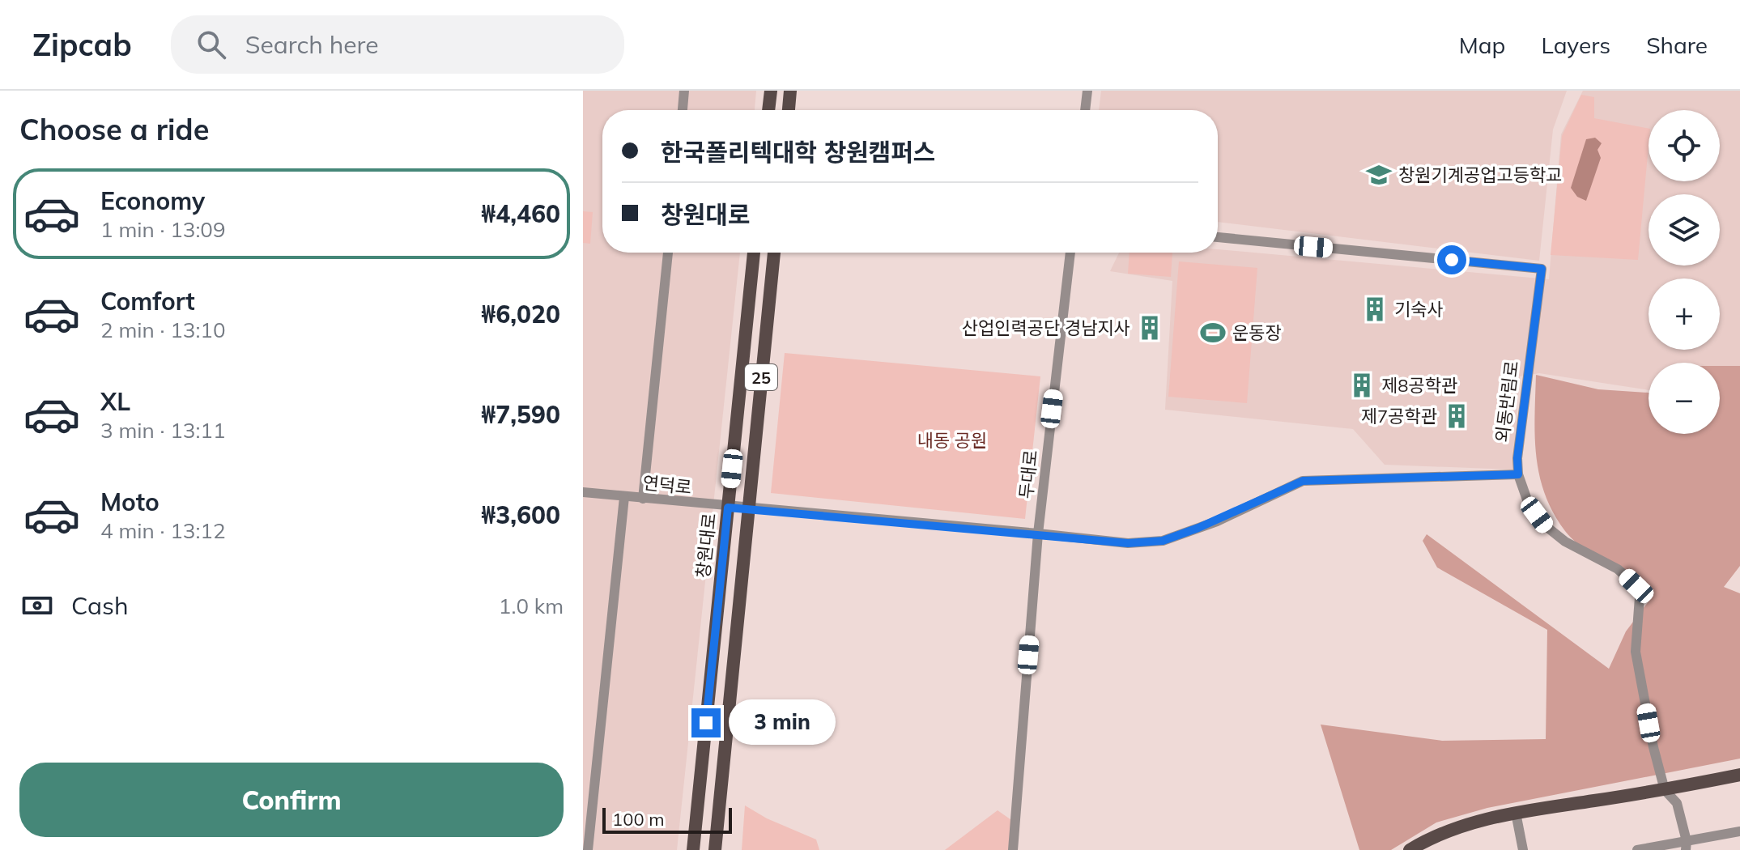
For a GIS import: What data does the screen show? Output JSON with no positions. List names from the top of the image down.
{
  "streets": {
    "main road": ["25", "창원대로"],
    "street": ["외동반림로", "두대로", "연덕로"]
  },
  "crossings": [
    ["연덕로", "창원대로"]
  ],
  "parks": ["내동 공원"],
  "places": {
    "school or university": ["창원기계공업고등학교"],
    "building": [
      "기숙사",
      "산업인력공단 경남지사",
      "제8공학관",
      "제7공학관"
    ],
    "sports": ["운동장"]
  },
  "scale_bar": "100 m",
  "page": {
    "header": "Zipcab",
    "search": "Search here",
    "nav": ["Map", "Layers", "Share"],
    "heading": "Choose a ride",
    "map_buttons": ["+", "−"],
    "banner": ["한국폴리텍대학 창원캠퍼스", "창원대로"],
    "list": [
      {
        "name": "Economy",
        "note": "1 min · 13:09",
        "value": "₩4,460"
      },
      {
        "name": "Comfort",
        "note": "2 min · 13:10",
        "value": "₩6,020"
      },
      {
        "name": "XL",
        "note": "3 min · 13:11",
        "value": "₩7,590"
      },
      {
        "name": "Moto",
        "note": "4 min · 13:12",
        "value": "₩3,600"
      }
    ],
    "pay": ["Cash", "1.0 km"],
    "bubble": "3 min",
    "buttons": "Confirm",
    "scale": "100 m"
  }
}
